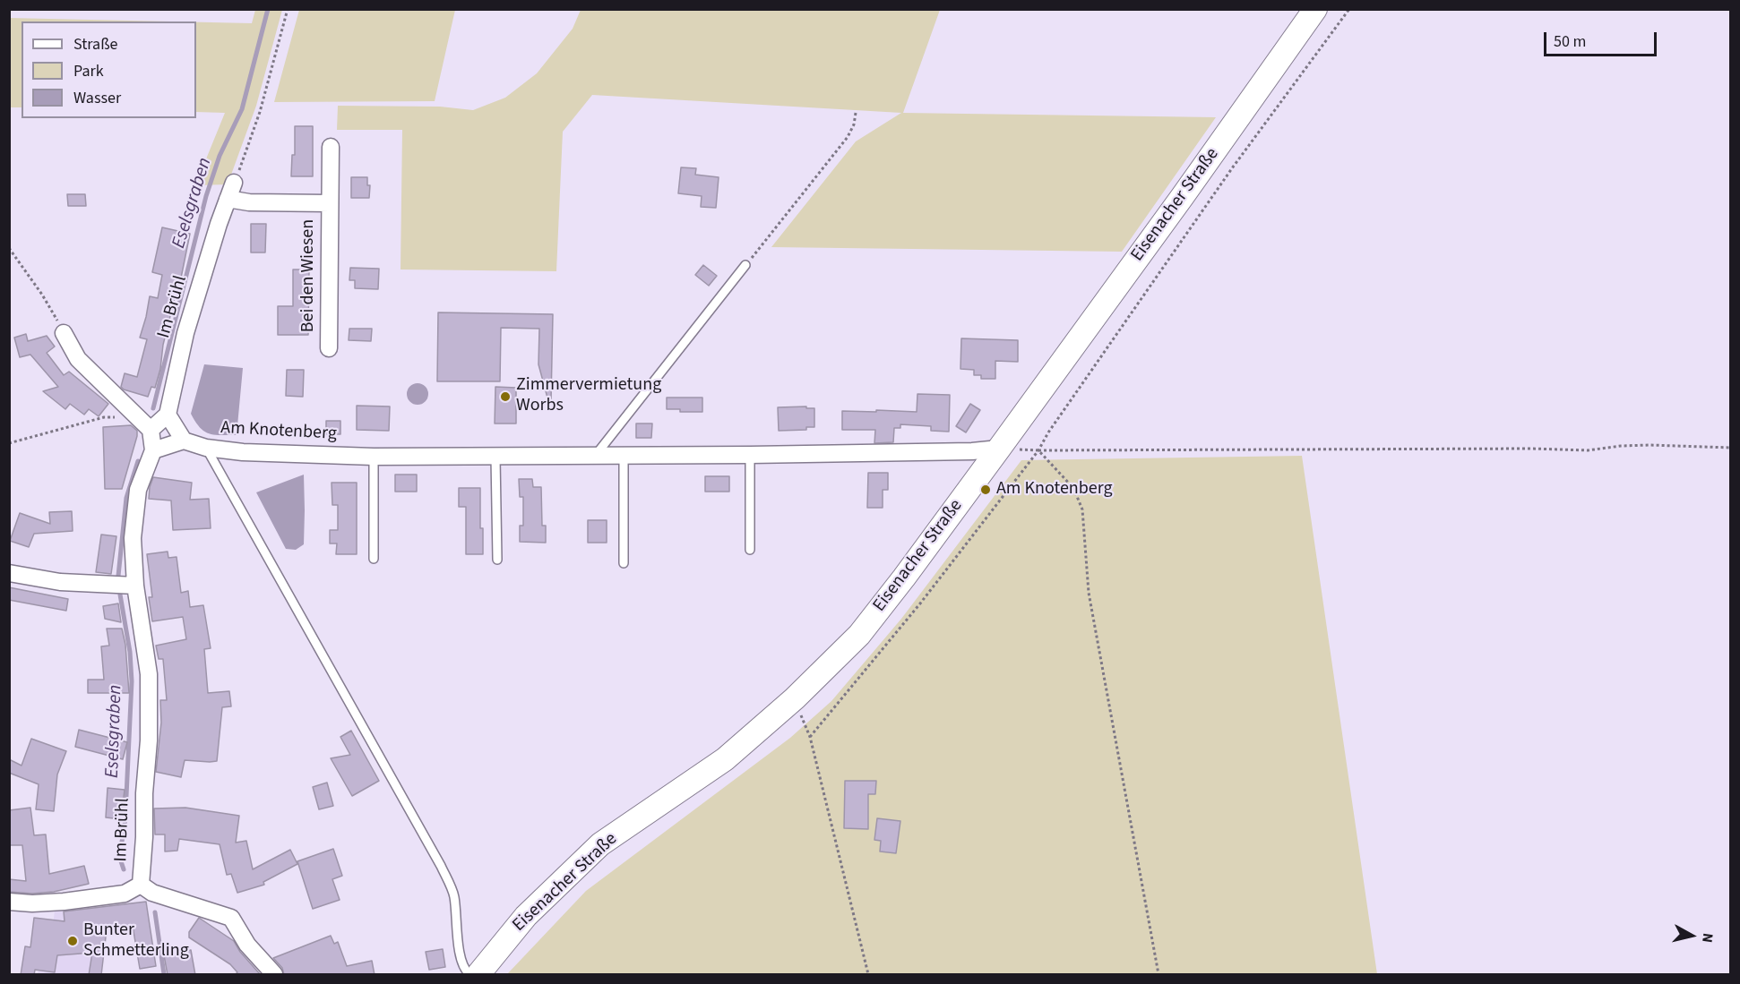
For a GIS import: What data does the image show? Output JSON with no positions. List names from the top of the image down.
{
  "streets": {
    "main road": ["Eisenacher Straße"],
    "street": ["Bei den Wiesen", "Im Brühl", "Am Knotenberg"]
  },
  "crossings": [
    ["Eisenacher Straße", "Am Knotenberg"],
    ["Bei den Wiesen", "Im Brühl"]
  ],
  "water": ["Eselsgraben"],
  "places": ["Zimmervermietung Worbs", "Am Knotenberg", "Bunter Schmetterling"],
  "legend": ["Straße", "Park", "Wasser"],
  "scale_bar": "50 m",
  "north": "right"
}
